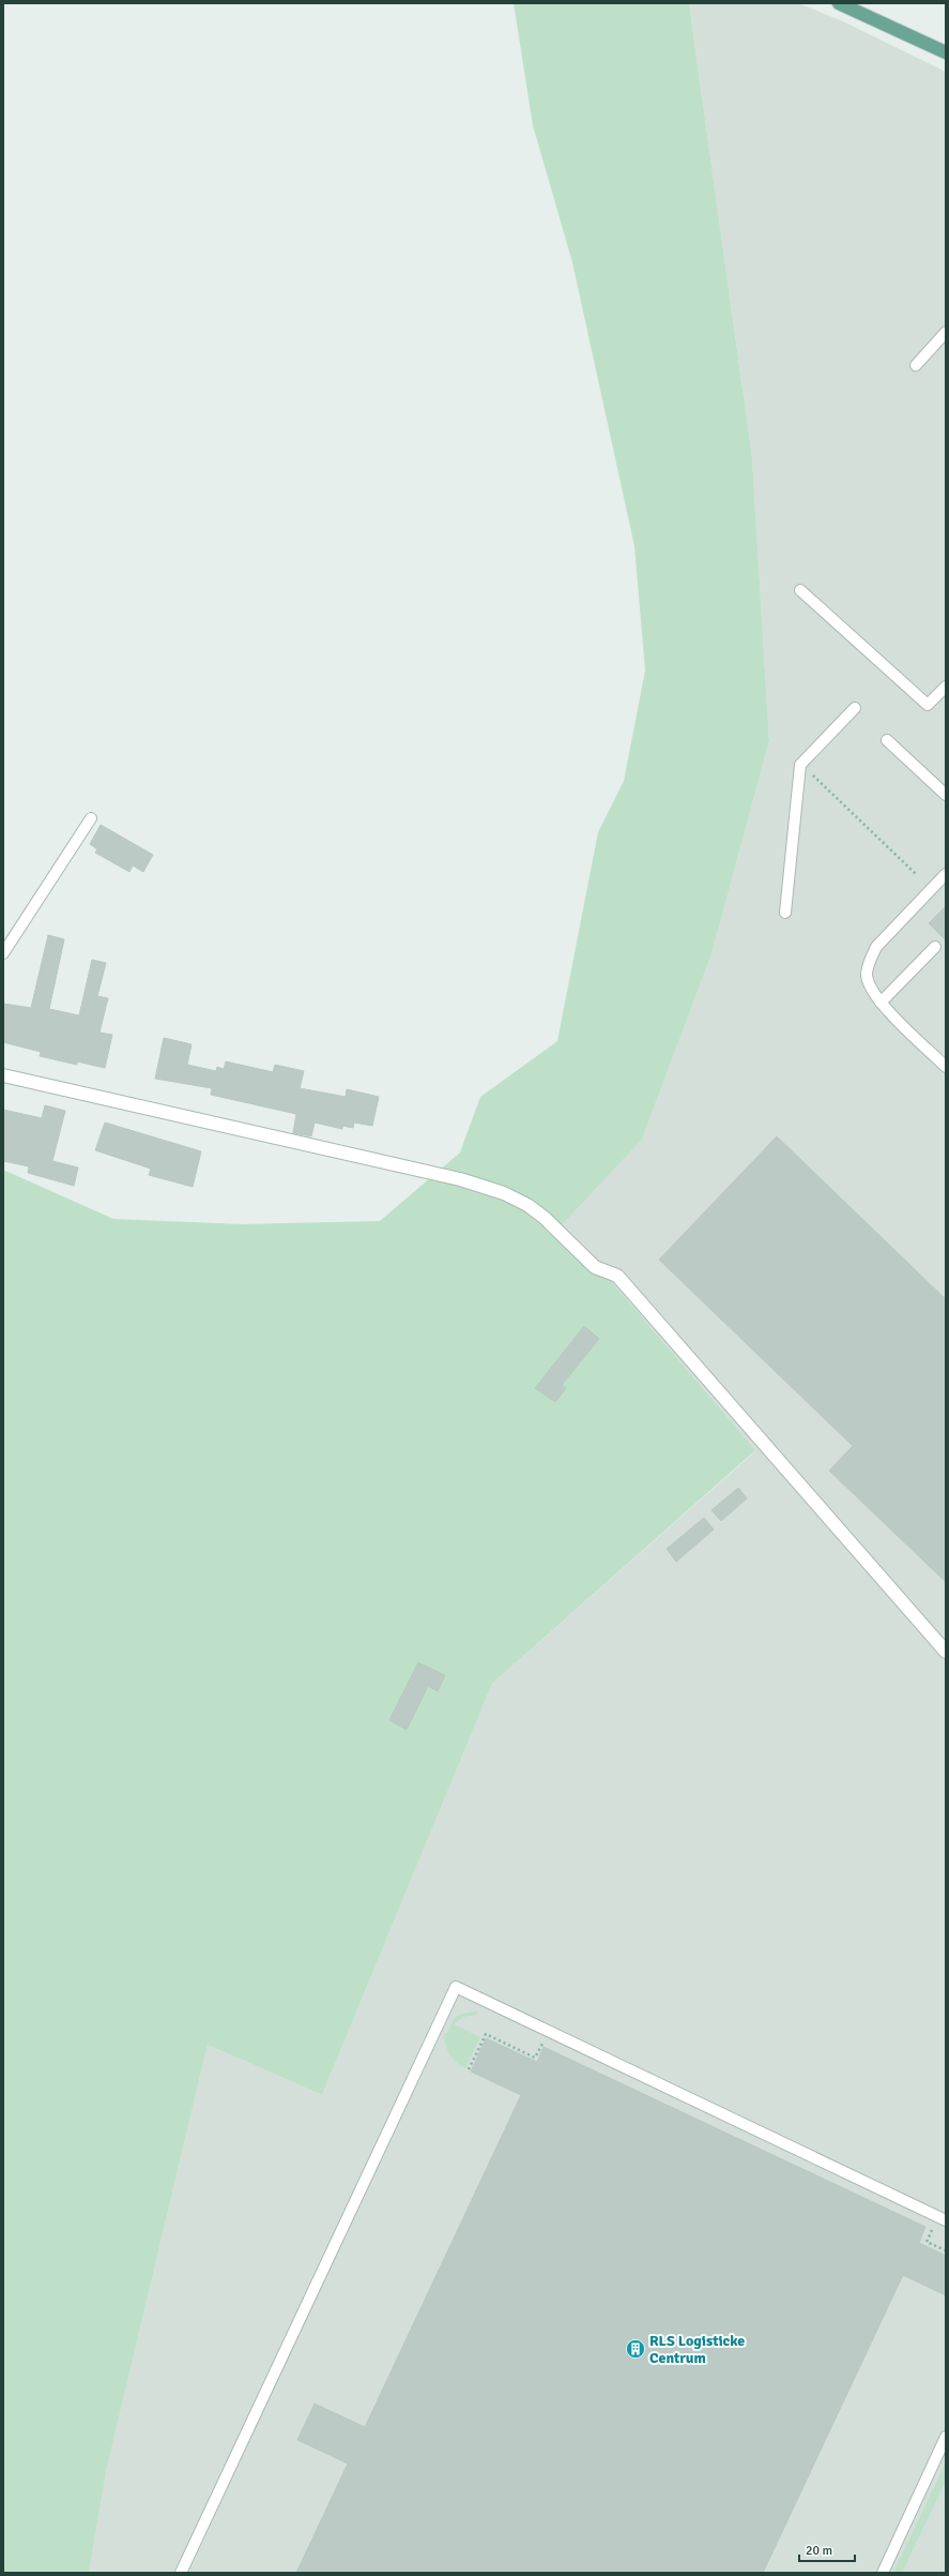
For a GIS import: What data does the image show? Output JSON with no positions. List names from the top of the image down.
{
  "places": {
    "building": ["RLS Logisticke Centrum"]
  },
  "scale_bar": "20 m"
}
